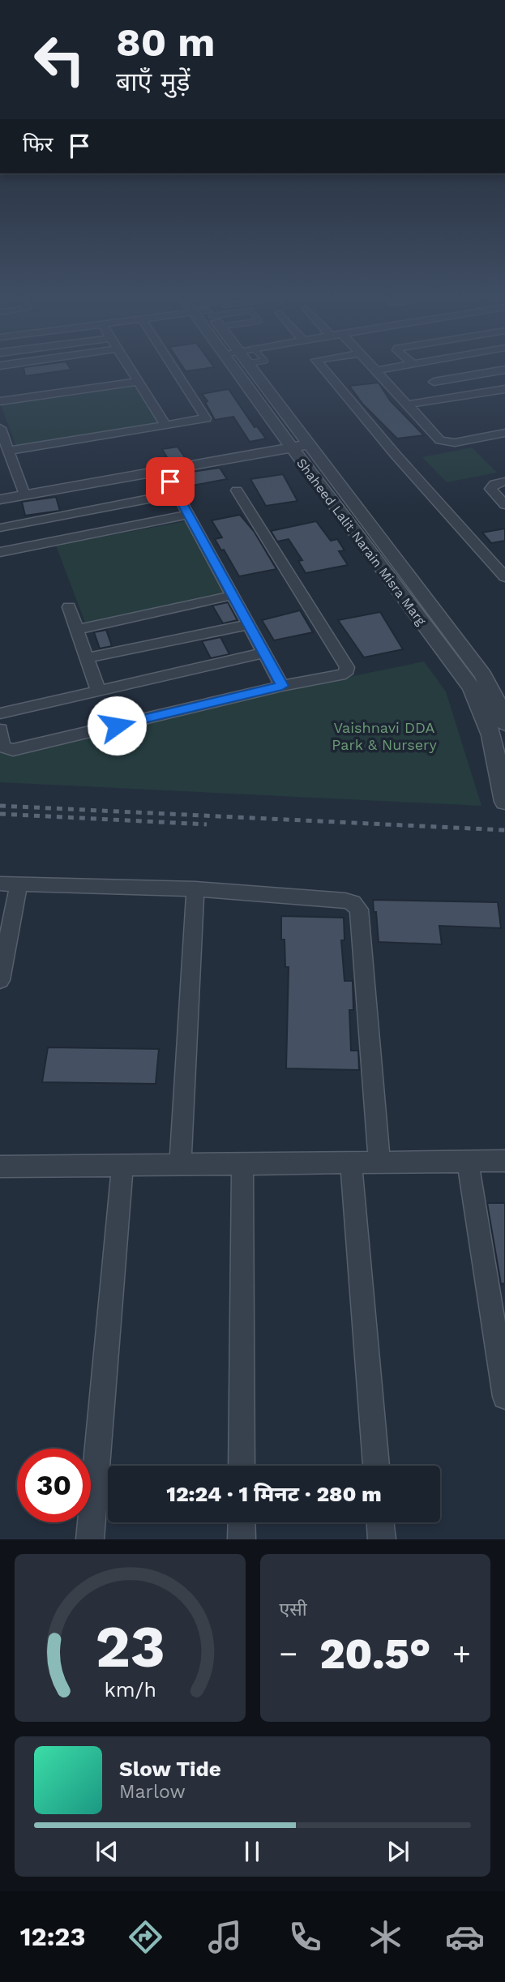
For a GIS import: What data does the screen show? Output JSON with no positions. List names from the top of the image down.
{
  "streets": {
    "street": ["Shaheed Lalit Narain Misra Marg"]
  },
  "parks": ["Vaishnavi DDA Park & Nursery"],
  "page": {
    "turn": ["80 m", "बाएँ मुड़ें"],
    "then": "फिर",
    "limit": "30",
    "trip": "12:24 · 1 मिनट · 280 m",
    "tile": "एसी",
    "heat": ["−", "20.5°", "+"],
    "song": ["Slow Tide", "Marlow"],
    "tabs": "12:23",
    "gauge": ["23", "km/h"]
  }
}
